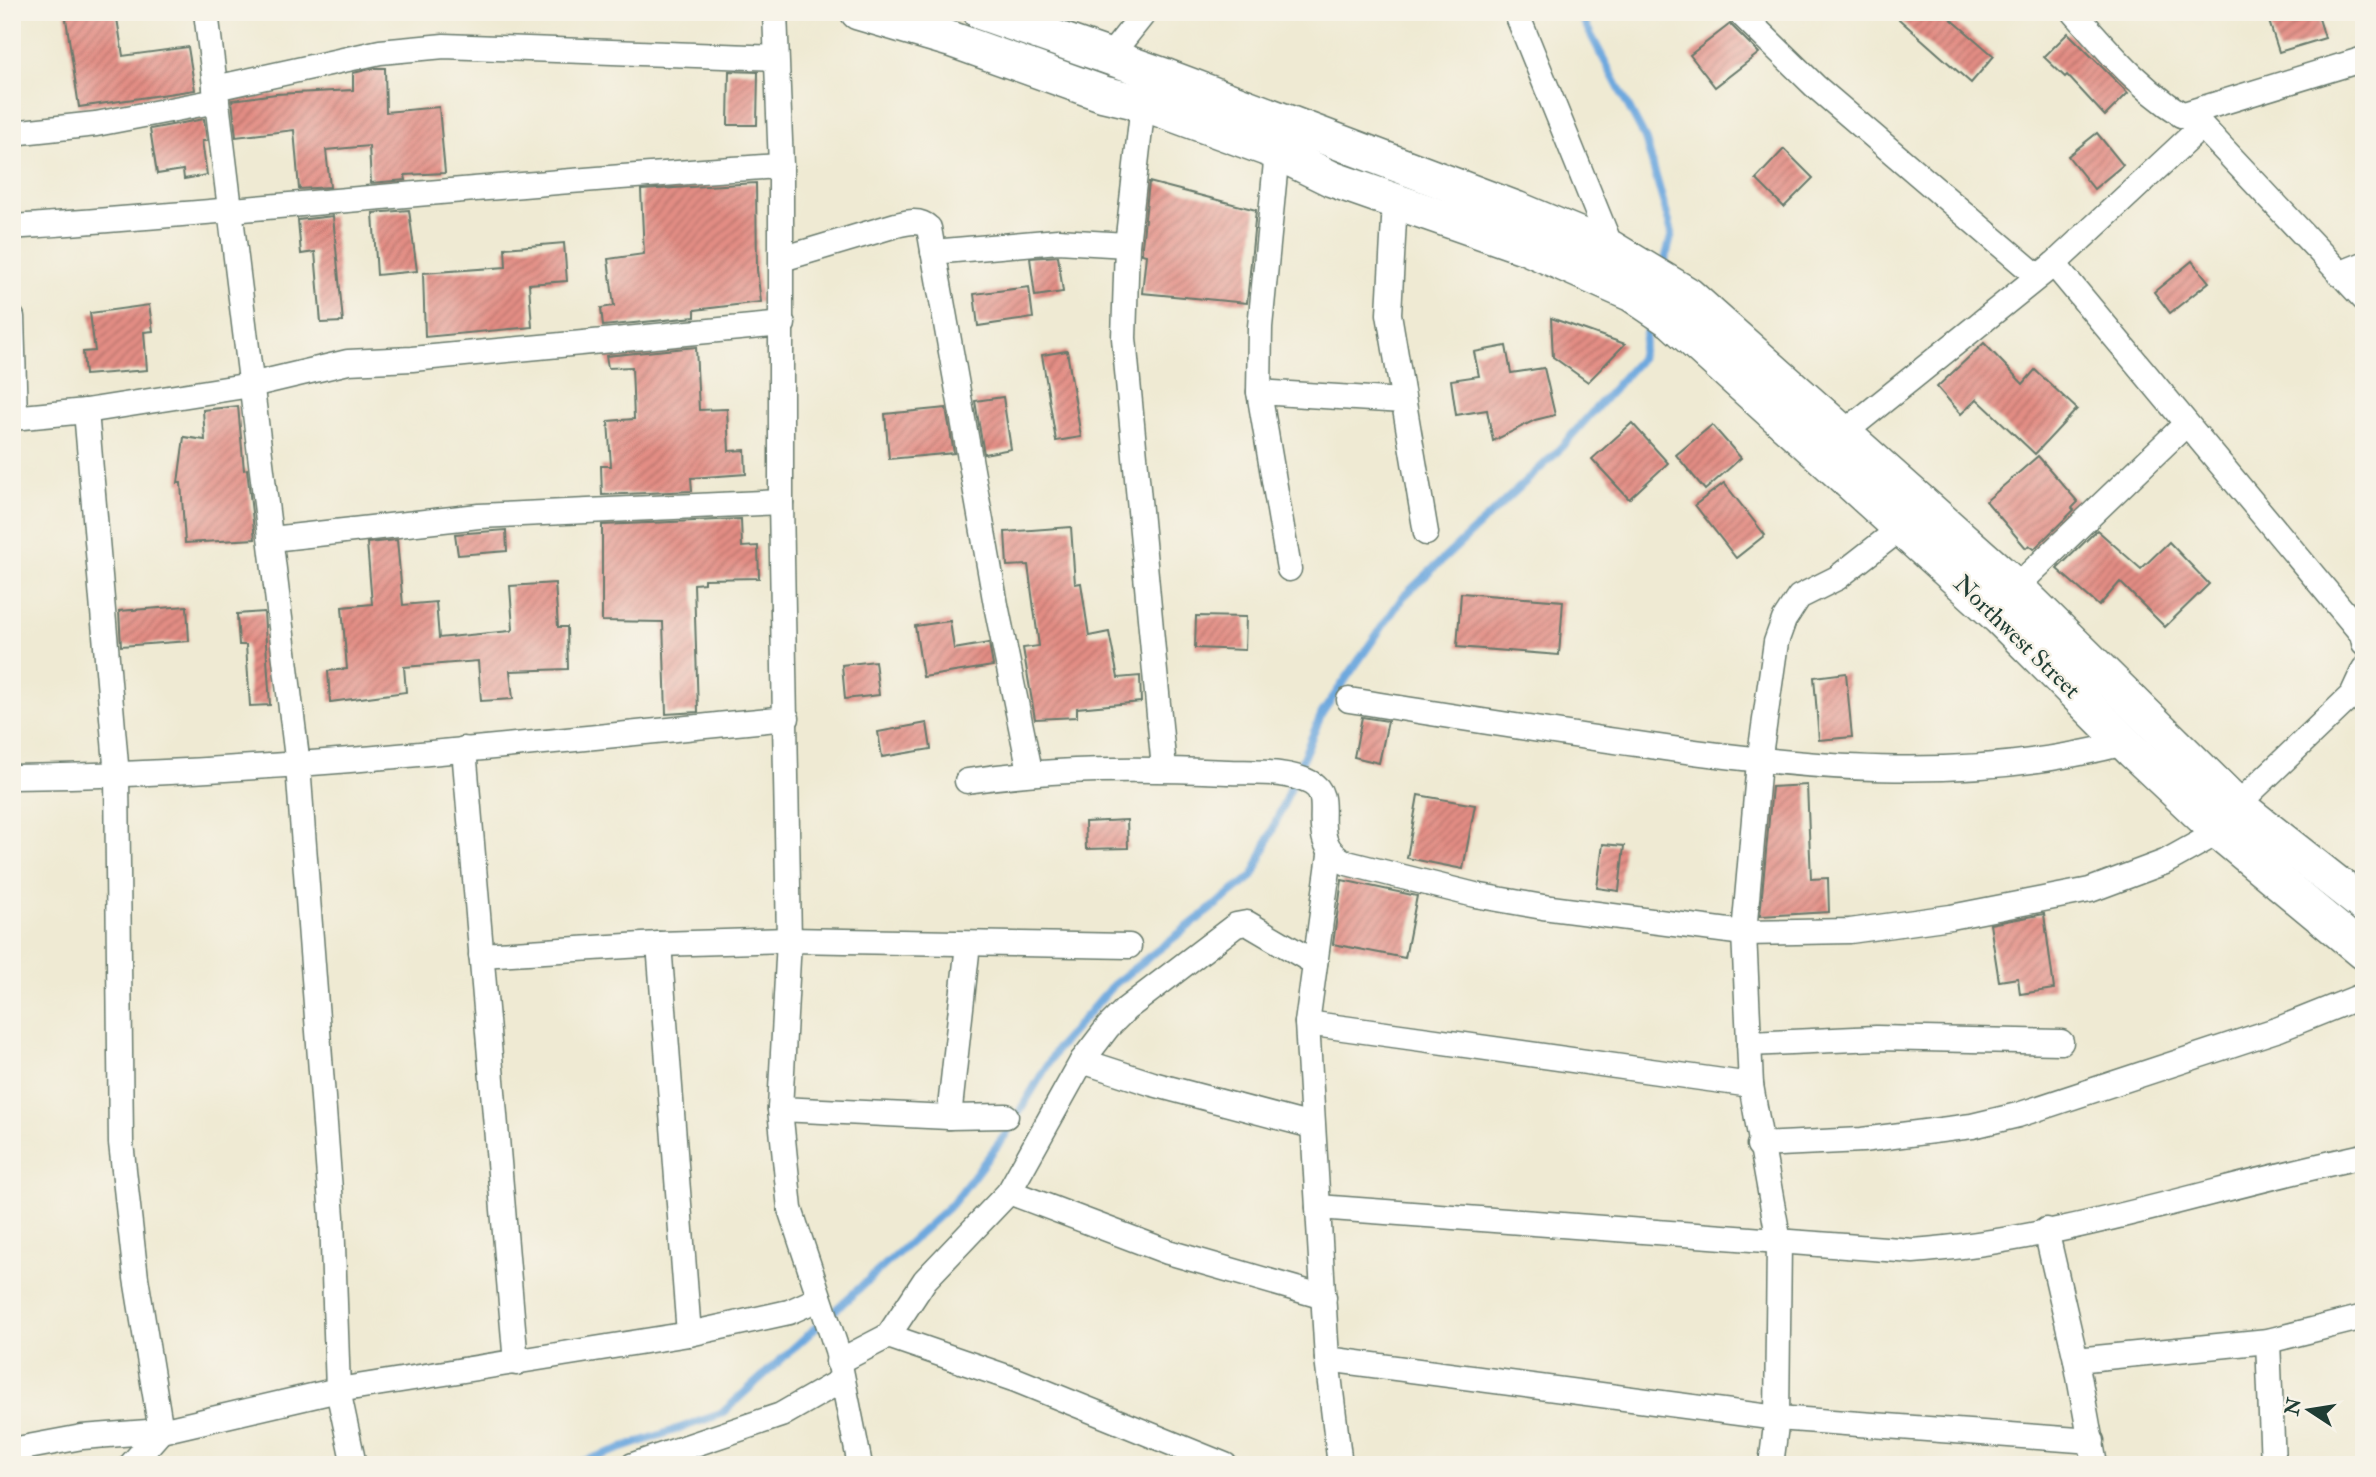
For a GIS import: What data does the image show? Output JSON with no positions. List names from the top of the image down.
{
  "streets": {
    "main road": ["Northwest Street"]
  },
  "north": "left"
}
